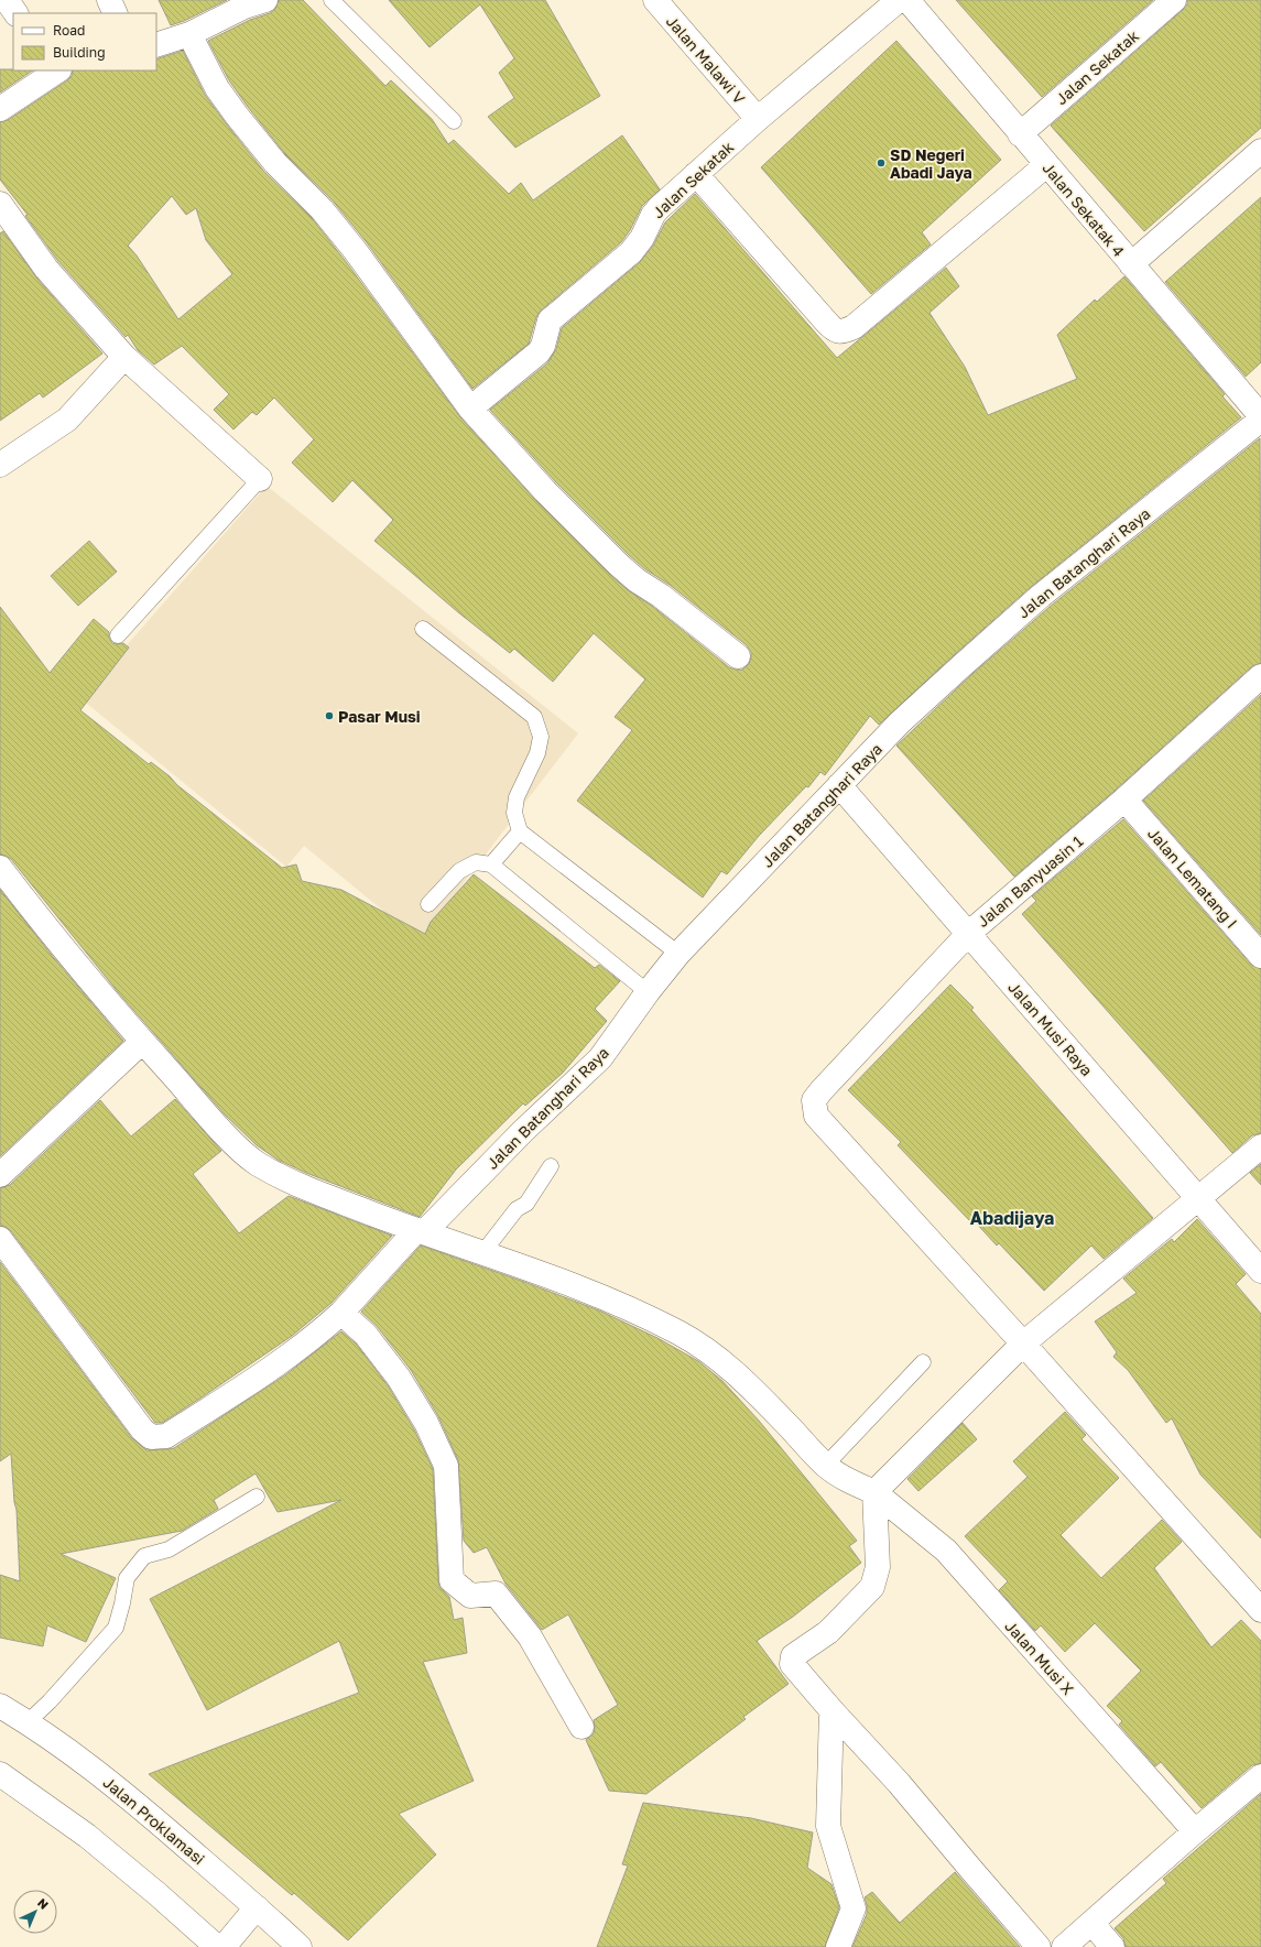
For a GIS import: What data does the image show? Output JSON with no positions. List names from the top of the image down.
{
  "streets": {
    "street": [
      "Jalan Malawi V",
      "Jalan Sekatak",
      "Jalan Sekatak 4",
      "Jalan Batanghari Raya",
      "Jalan Lematang I",
      "Jalan Banyuasin 1",
      "Jalan Musi Raya",
      "Jalan Musi X",
      "Jalan Proklamasi"
    ]
  },
  "crossings": [
    ["Jalan Malawi V", "Jalan Sekatak"],
    ["Jalan Sekatak", "Jalan Sekatak 4"],
    ["Jalan Batanghari Raya", "Jalan Musi Raya"],
    ["Jalan Batanghari Raya", "Jalan Musi X"],
    ["Jalan Lematang I", "Jalan Banyuasin 1"],
    ["Jalan Banyuasin 1", "Jalan Musi Raya"]
  ],
  "districts": ["Abadijaya"],
  "places": ["SD Negeri Abadi Jaya", "Pasar Musi"],
  "legend": ["Road", "Building"],
  "north": "top right"
}
